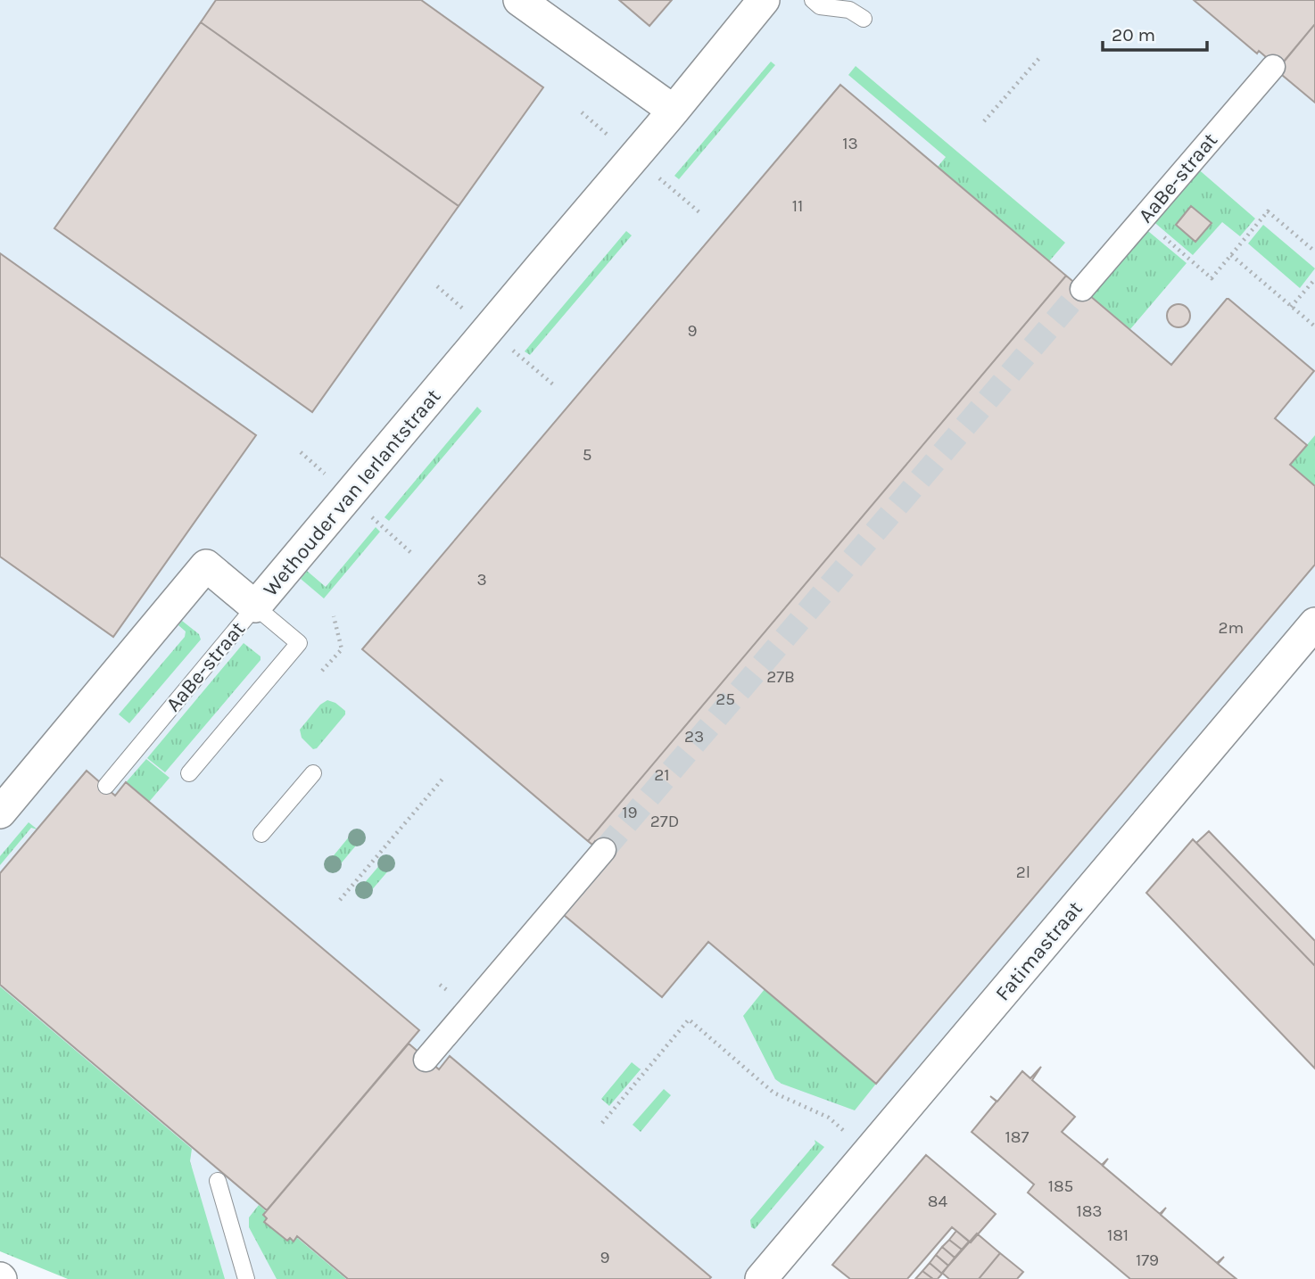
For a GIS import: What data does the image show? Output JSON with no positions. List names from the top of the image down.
{
  "streets": {
    "street": ["AaBe-straat", "Wethouder van Ierlantstraat", "Fatimastraat"]
  },
  "crossings": [
    ["AaBe-straat", "Wethouder van Ierlantstraat"]
  ],
  "house_numbers": [
    "13",
    "11",
    "9",
    "5",
    "3",
    "2m",
    "27B",
    "25",
    "23",
    "21",
    "19",
    "27D",
    "2l",
    "187",
    "185",
    "84",
    "183",
    "181",
    "9",
    "179"
  ],
  "scale_bar": "20 m"
}
